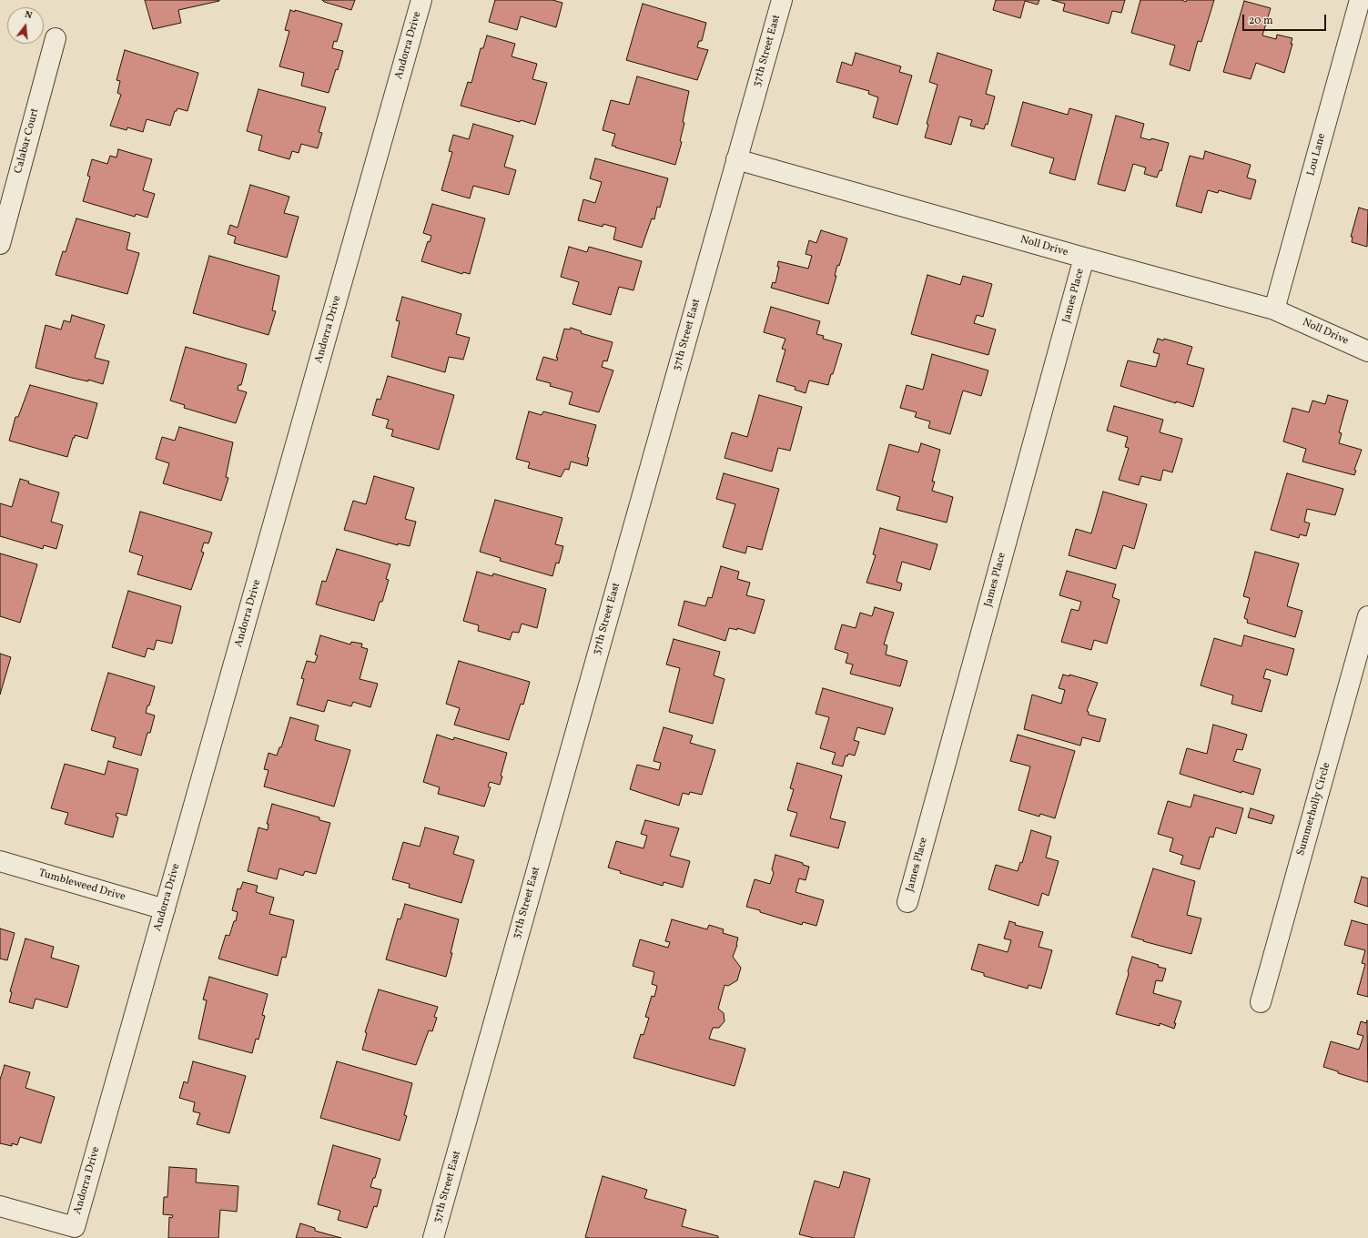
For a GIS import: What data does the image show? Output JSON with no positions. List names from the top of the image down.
{
  "streets": {
    "street": [
      "Andorra Drive",
      "37th Street East",
      "Calabar Court",
      "Lou Lane",
      "Noll Drive",
      "James Place",
      "Summerholly Circle",
      "Tumbleweed Drive"
    ]
  },
  "crossings": [
    ["Andorra Drive", "Tumbleweed Drive"],
    ["37th Street East", "Noll Drive"],
    ["Lou Lane", "Noll Drive"],
    ["Noll Drive", "James Place"]
  ],
  "scale_bar": "20 m",
  "north": "top"
}
